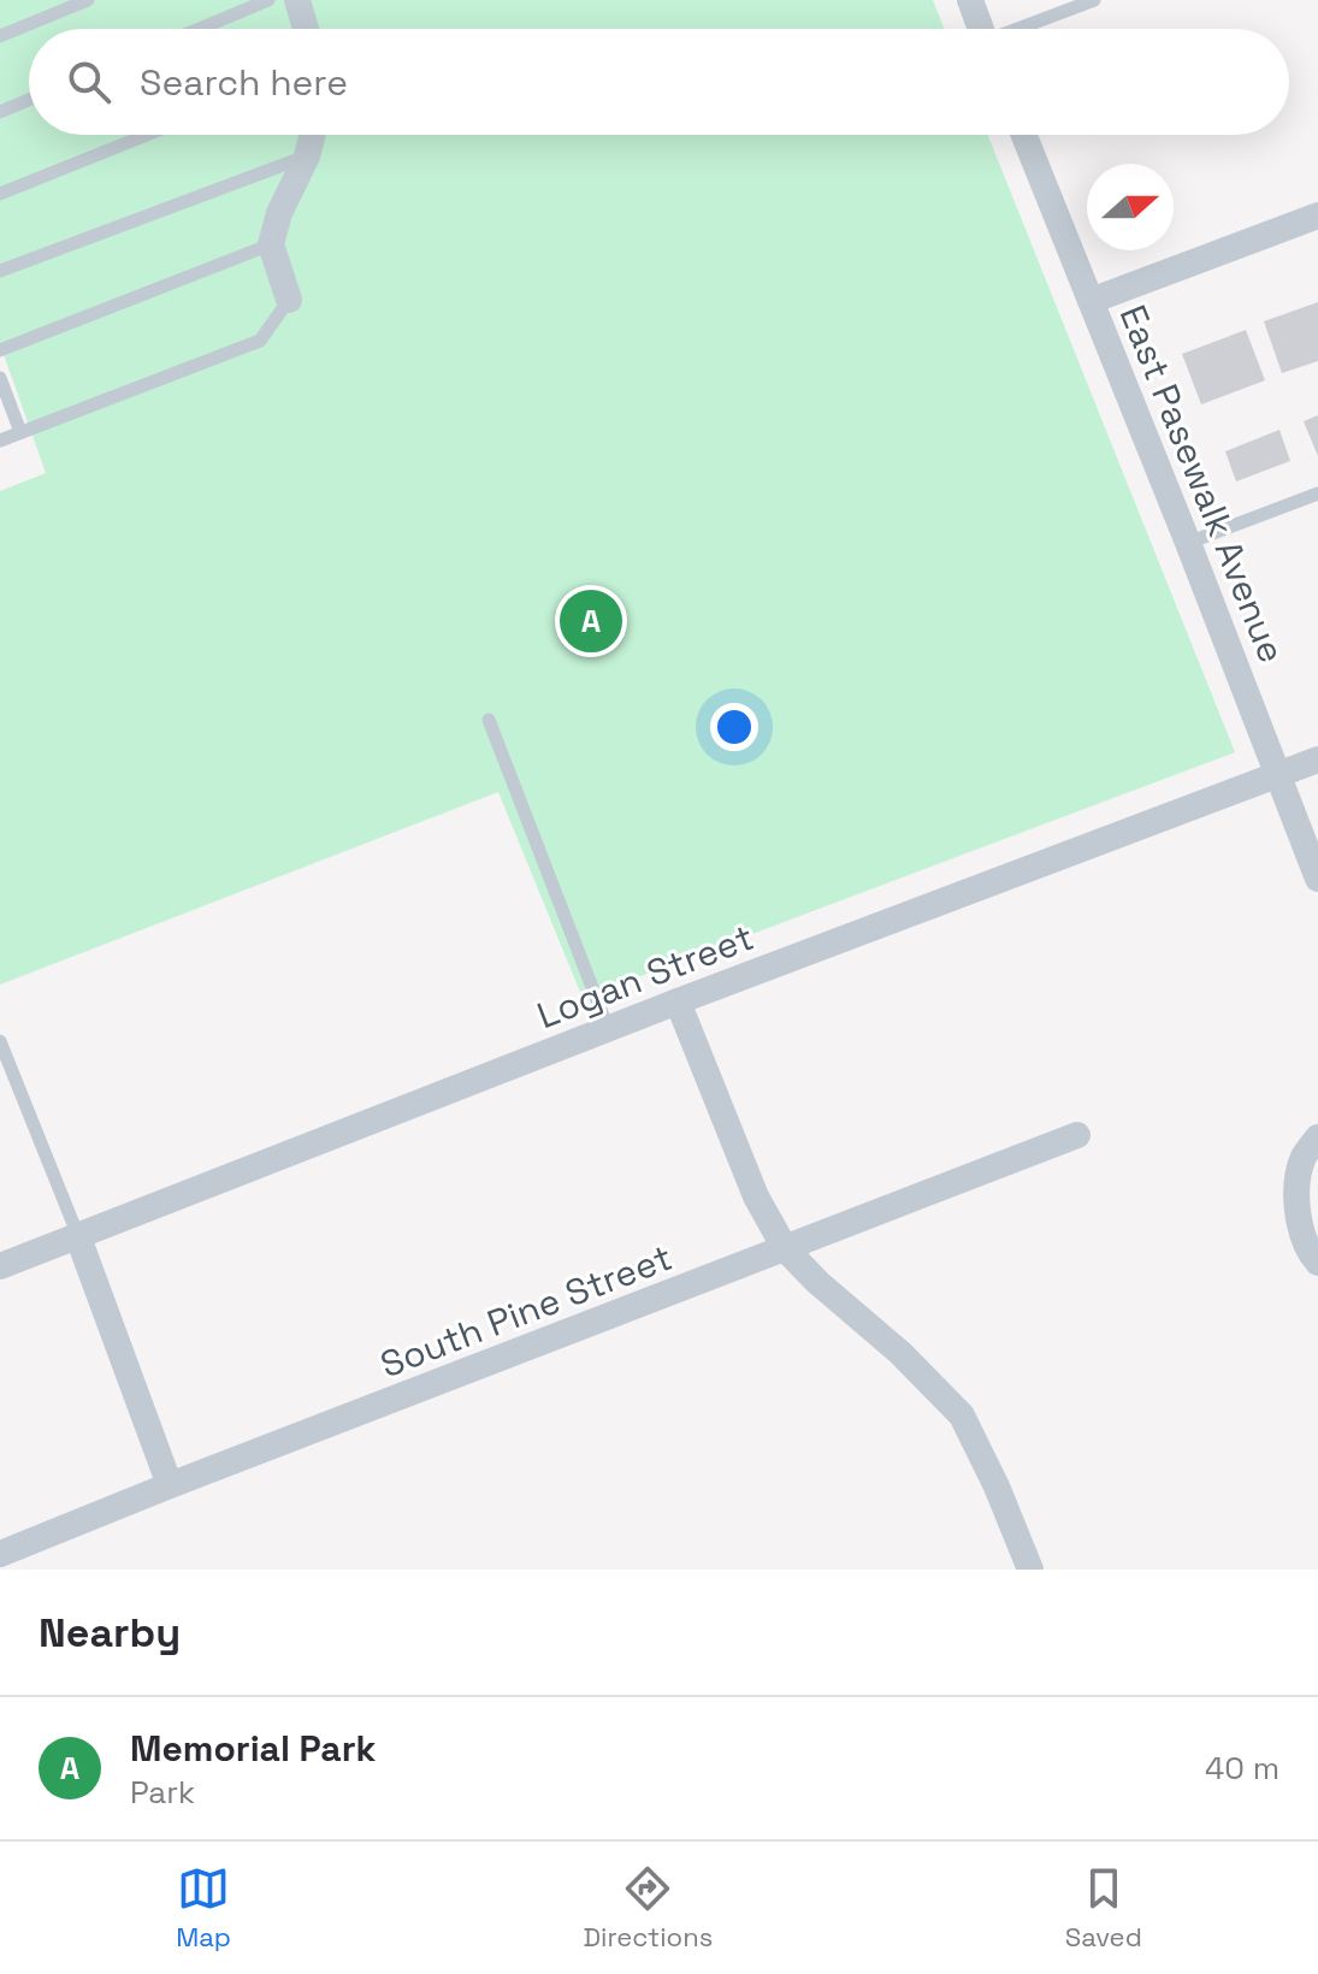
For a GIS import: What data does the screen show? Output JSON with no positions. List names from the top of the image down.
{
  "streets": {
    "street": ["East Pasewalk Avenue", "Logan Street", "South Pine Street"]
  },
  "crossings": [
    ["East Pasewalk Avenue", "Logan Street"]
  ],
  "north": "right",
  "page": {
    "search": "Search here",
    "pins": "A",
    "heading": "Nearby",
    "list": [
      {
        "mark": "A",
        "name": "Memorial Park",
        "note": "Park",
        "value": "40 m"
      }
    ],
    "nav": ["Map", "Directions", "Saved"]
  }
}
